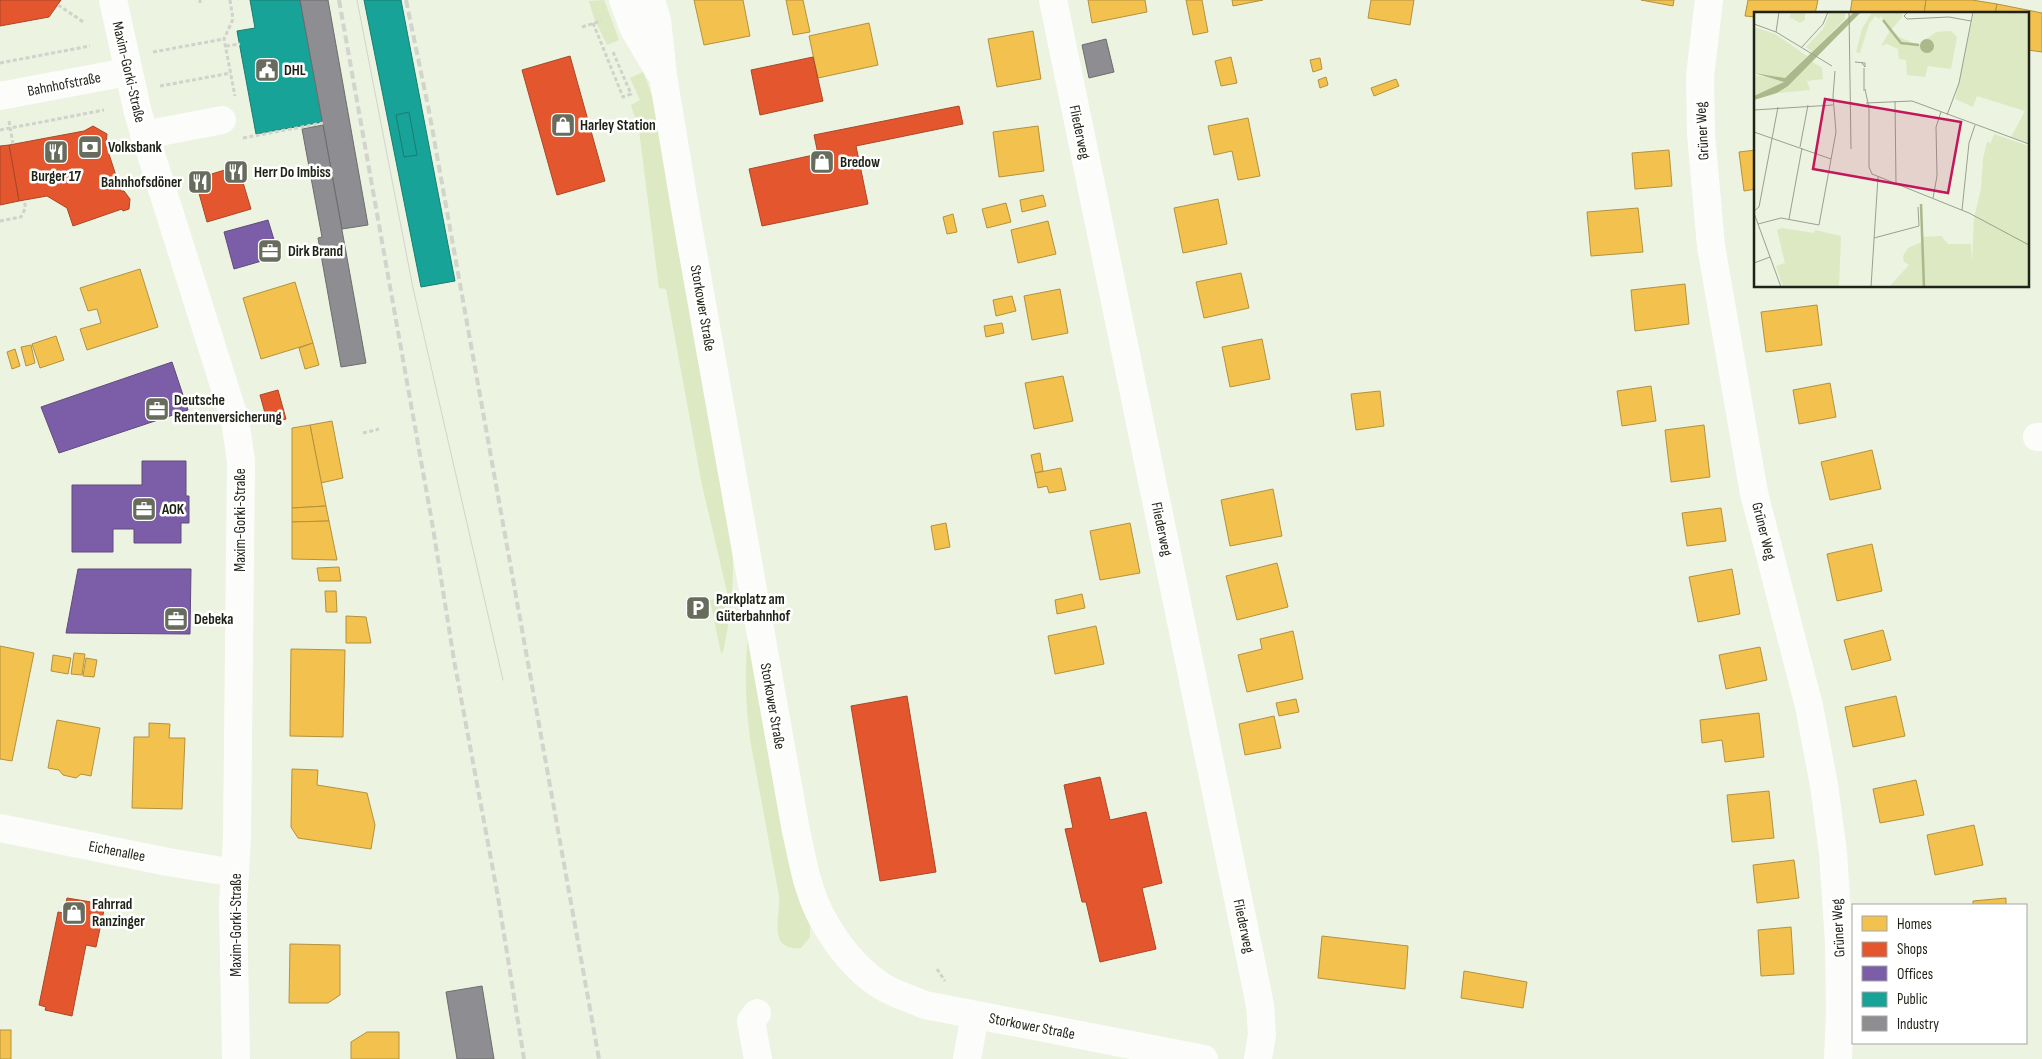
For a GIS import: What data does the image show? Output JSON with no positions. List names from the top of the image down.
{
  "streets": {
    "street": [
      "Maxim-Gorki-Straße",
      "Bahnhofstraße",
      "Grüner Weg",
      "Fliederweg",
      "Storkower Straße",
      "Eichenallee"
    ]
  },
  "crossings": [
    ["Maxim-Gorki-Straße", "Bahnhofstraße"],
    ["Maxim-Gorki-Straße", "Eichenallee"]
  ],
  "places": {
    "public building": ["DHL"],
    "shop": ["Harley Station", "Bredow", "Fahrrad Ranzinger"],
    "bank": ["Volksbank"],
    "restaurant": ["Burger 17", "Herr Do Imbiss", "Bahnhofsdöner"],
    "office": [
      "Dirk Brand",
      "Deutsche Rentenversicherung",
      "AOK",
      "Debeka"
    ],
    "parking": ["Parkplatz am Güterbahnhof"]
  },
  "legend": [
    "Homes",
    "Shops",
    "Offices",
    "Public",
    "Industry"
  ]
}
